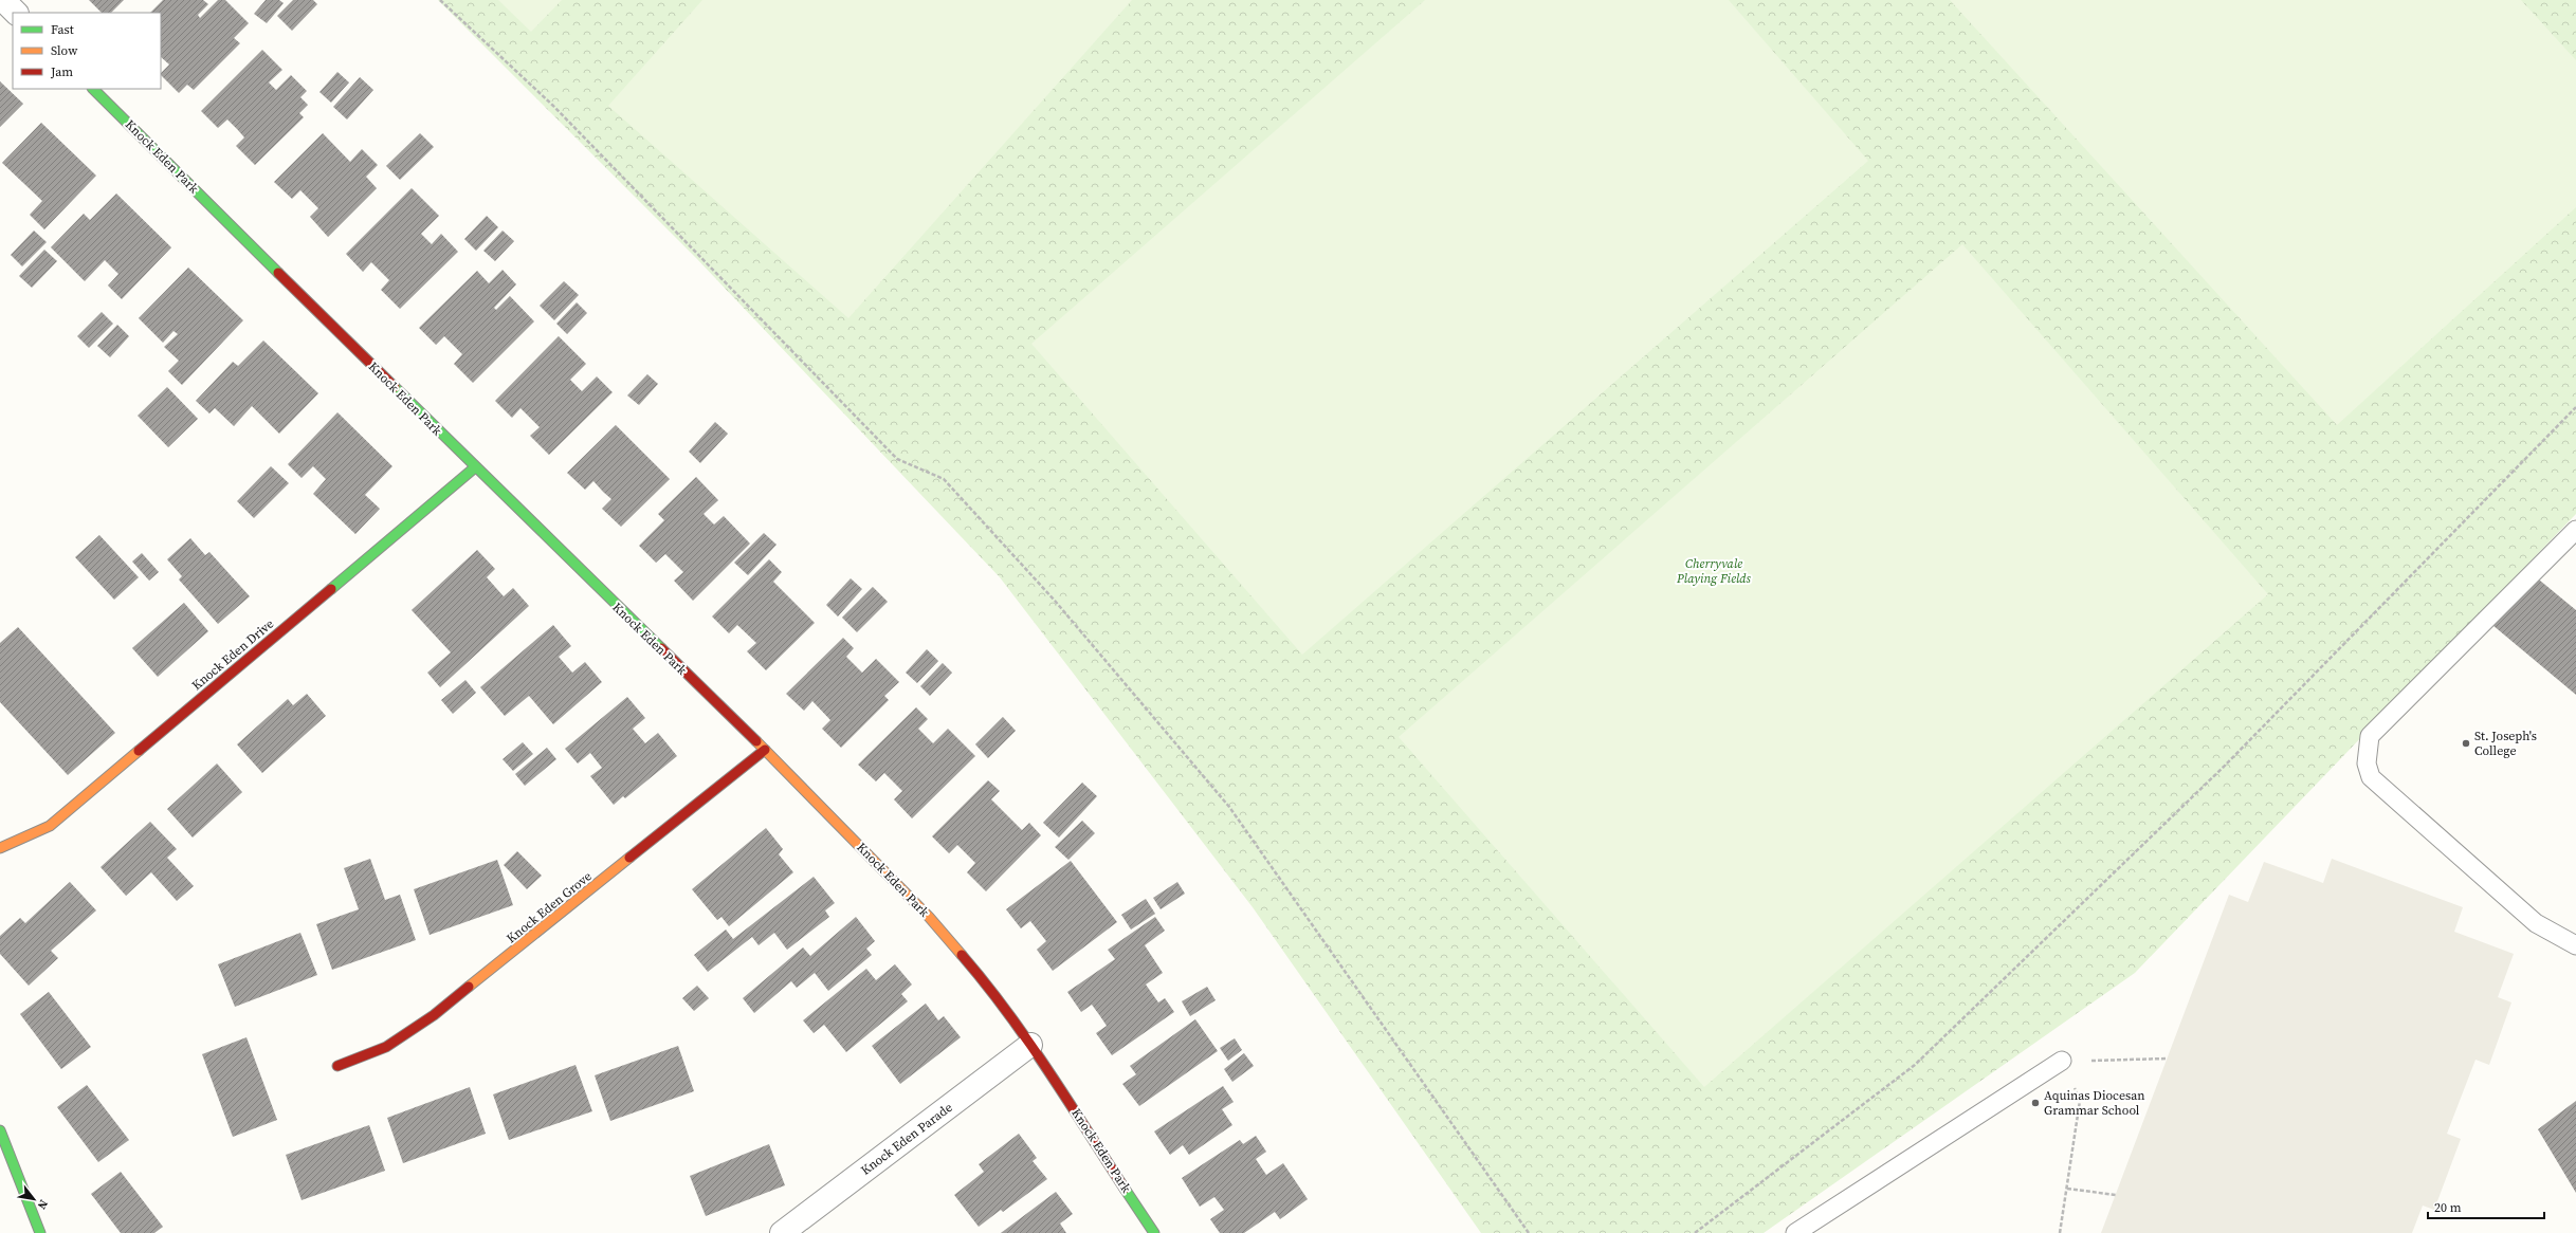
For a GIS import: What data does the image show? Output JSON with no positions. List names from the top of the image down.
{
  "streets": {
    "street": [
      "Knock Eden Park",
      "Knock Eden Drive",
      "Knock Eden Grove",
      "Knock Eden Parade"
    ]
  },
  "crossings": [
    ["Knock Eden Park", "Knock Eden Drive"],
    ["Knock Eden Park", "Knock Eden Grove"],
    ["Knock Eden Park", "Knock Eden Parade"]
  ],
  "parks": ["Cherryvale Playing Fields"],
  "places": ["St. Joseph's College", "Aquinas Diocesan Grammar School"],
  "legend": ["Fast", "Slow", "Jam"],
  "scale_bar": "20 m",
  "north": "bottom right"
}
